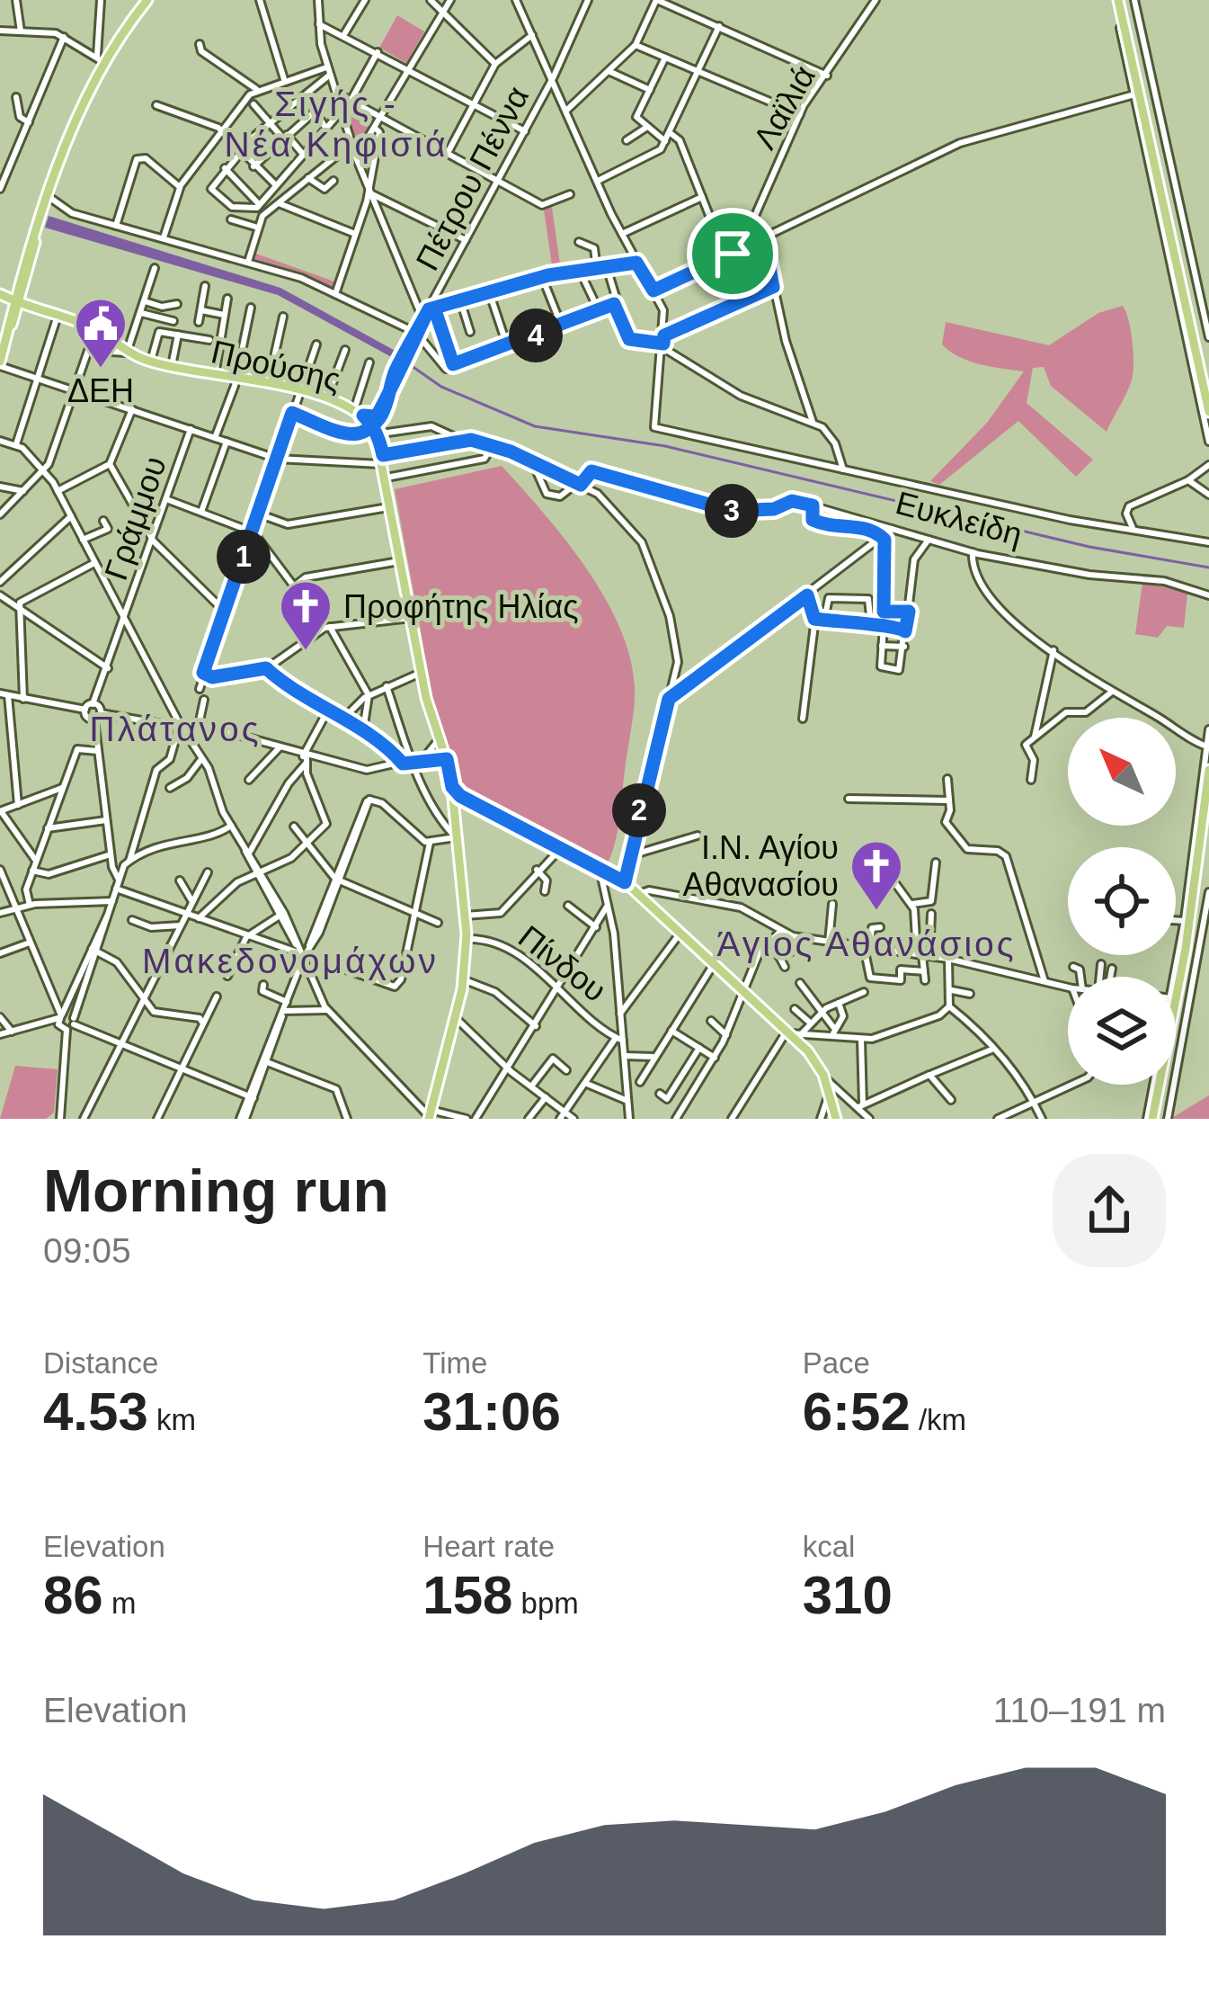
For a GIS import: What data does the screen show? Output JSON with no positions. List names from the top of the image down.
{
  "streets": {
    "main road": ["Προύσης"],
    "street": [
      "Λαϊλιά",
      "Πέτρου Πέννα",
      "Γράμμου",
      "Ευκλείδη",
      "Πίνδου"
    ]
  },
  "crossings": [
    ["Πέτρου Πέννα", "Προύσης"],
    ["Προύσης", "Πίνδου"]
  ],
  "districts": [
    "Σιγής - Νέα Κηφισιά",
    "Πλάτανος",
    "Άγιος Αθανάσιος",
    "Μακεδονομάχων"
  ],
  "places": {
    "public building": ["ΔΕΗ"],
    "church": ["Προφήτης Ηλίας", "Ι.Ν. Αγίου Αθανασίου"]
  },
  "north": "top left",
  "page": {
    "pins": [
      "4",
      "3",
      "1",
      "2"
    ],
    "heading": ["Morning run", "09:05"],
    "stats": [
      ["Distance", "4.53 km"],
      ["Time", "31:06"],
      ["Pace", "6:52 /km"],
      ["Elevation", "86 m"],
      ["Heart rate", "158 bpm"],
      ["kcal", "310"]
    ],
    "chart": ["Elevation", "110–191 m"]
  }
}
